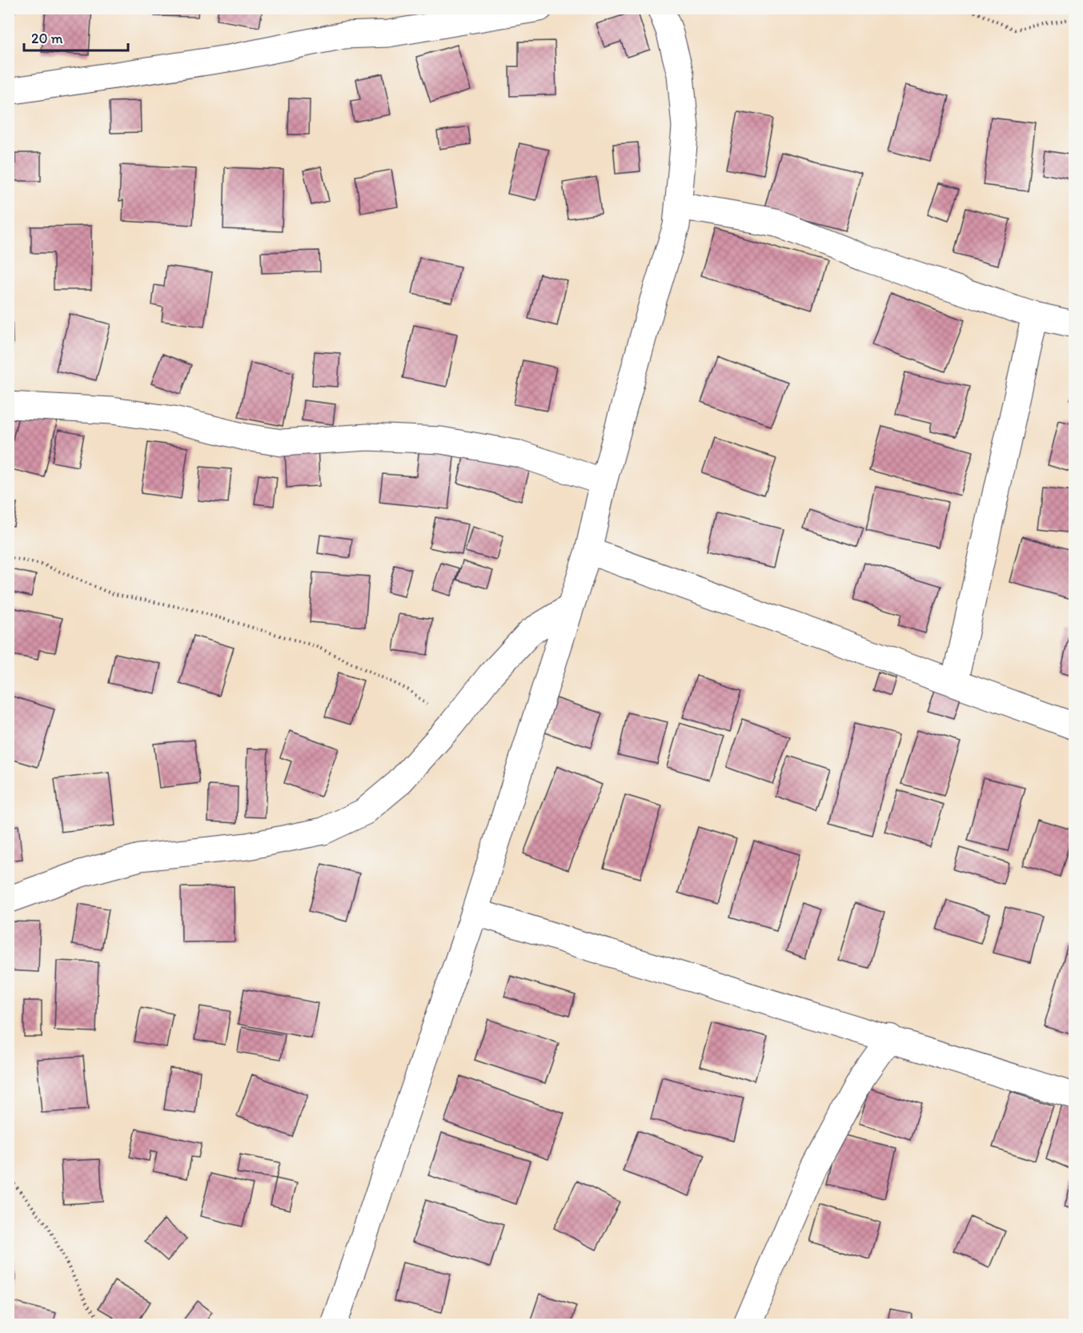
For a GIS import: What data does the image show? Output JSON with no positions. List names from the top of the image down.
{
  "scale_bar": "20 m"
}
